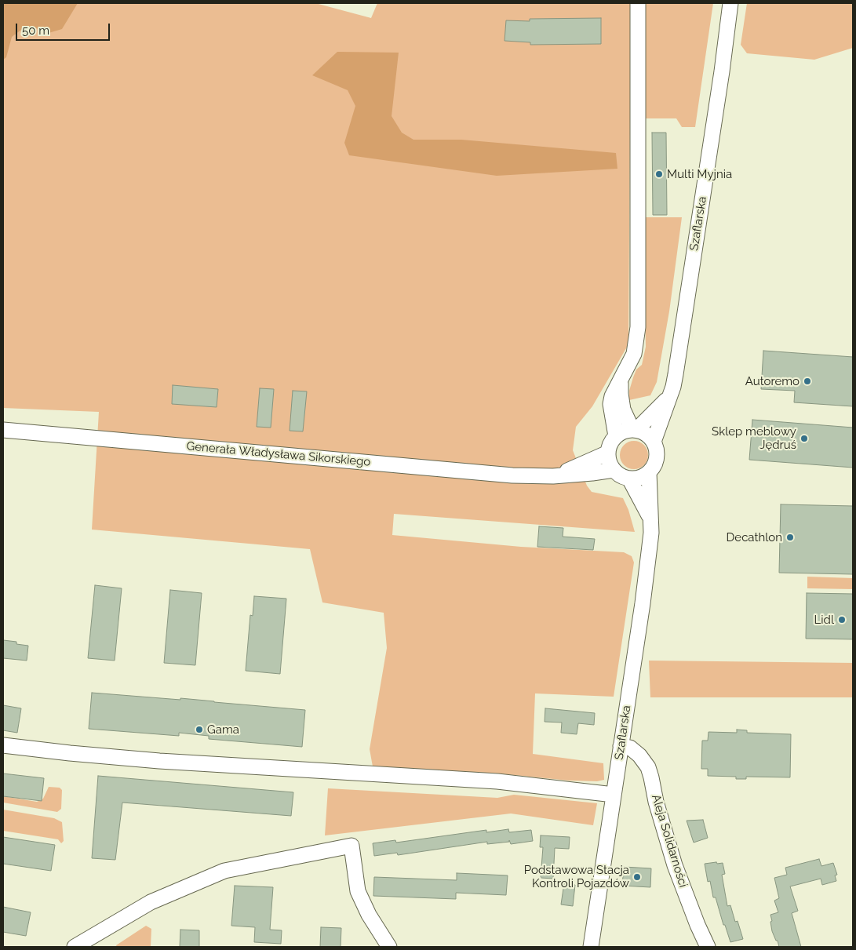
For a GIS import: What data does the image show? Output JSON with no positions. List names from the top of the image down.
{
  "streets": {
    "street": ["Szaflarska", "Generała Władysława Sikorskiego", "Aleja Solidarności"]
  },
  "crossings": [
    ["Szaflarska", "Generała Władysława Sikorskiego"],
    ["Szaflarska", "Aleja Solidarności"]
  ],
  "places": [
    "Multi Myjnia",
    "Autoremo",
    "Sklep meblowy Jędruś",
    "Decathlon",
    "Lidl",
    "Gama",
    "Podstawowa Stacja Kontroli Pojazdów"
  ],
  "scale_bar": "50 m"
}
